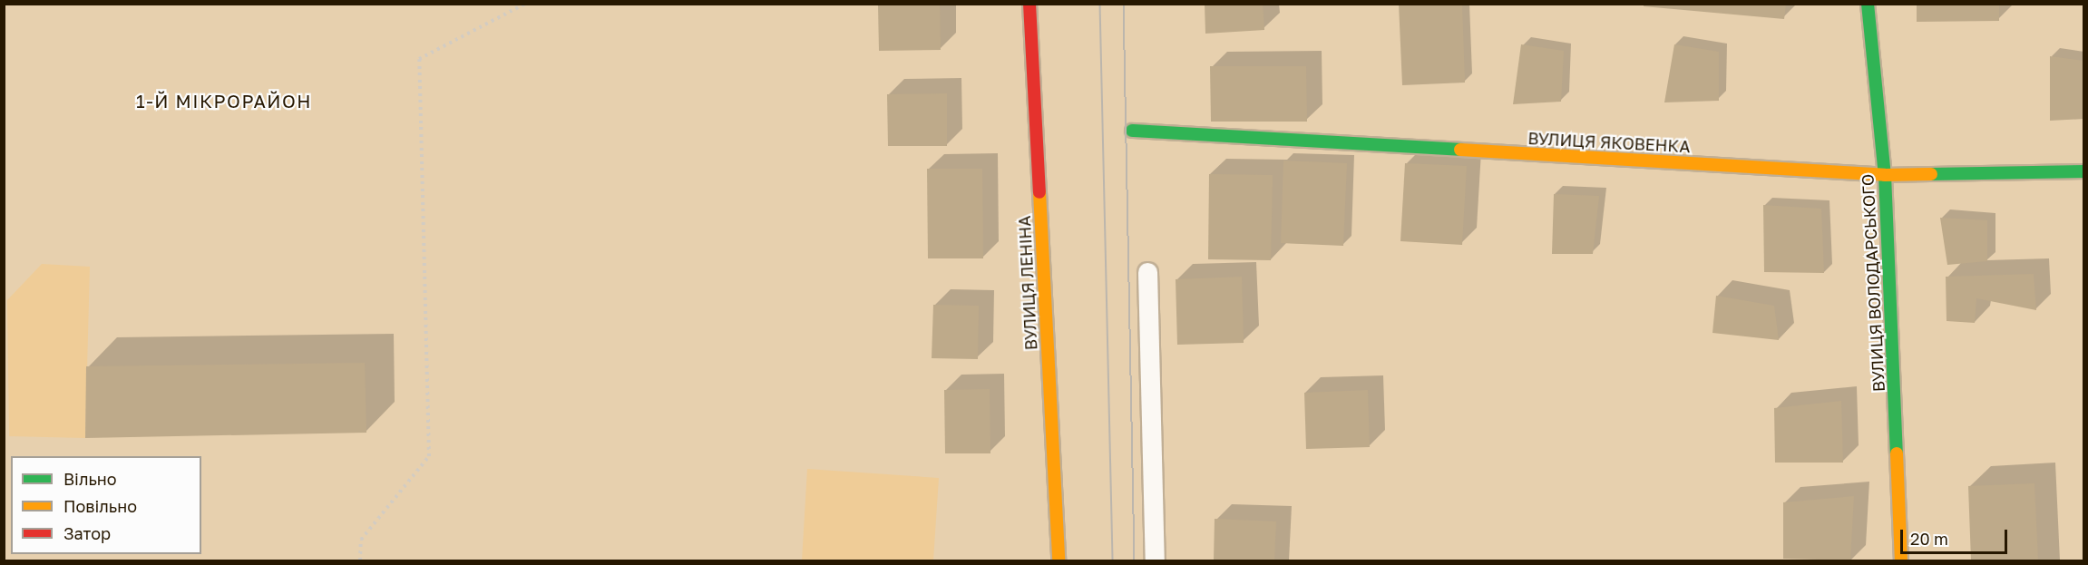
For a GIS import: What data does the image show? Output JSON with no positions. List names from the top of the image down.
{
  "streets": {
    "street": ["ВУЛИЦЯ ЯКОВЕНКА", "ВУЛИЦЯ ЛЕНІНА", "ВУЛИЦЯ ВОЛОДАРСЬКОГО"]
  },
  "crossings": [
    ["ВУЛИЦЯ ЯКОВЕНКА", "ВУЛИЦЯ ВОЛОДАРСЬКОГО"]
  ],
  "districts": ["1-Й МІКРОРАЙОН"],
  "legend": ["Вільно", "Повільно", "Затор"],
  "scale_bar": "20 m"
}
